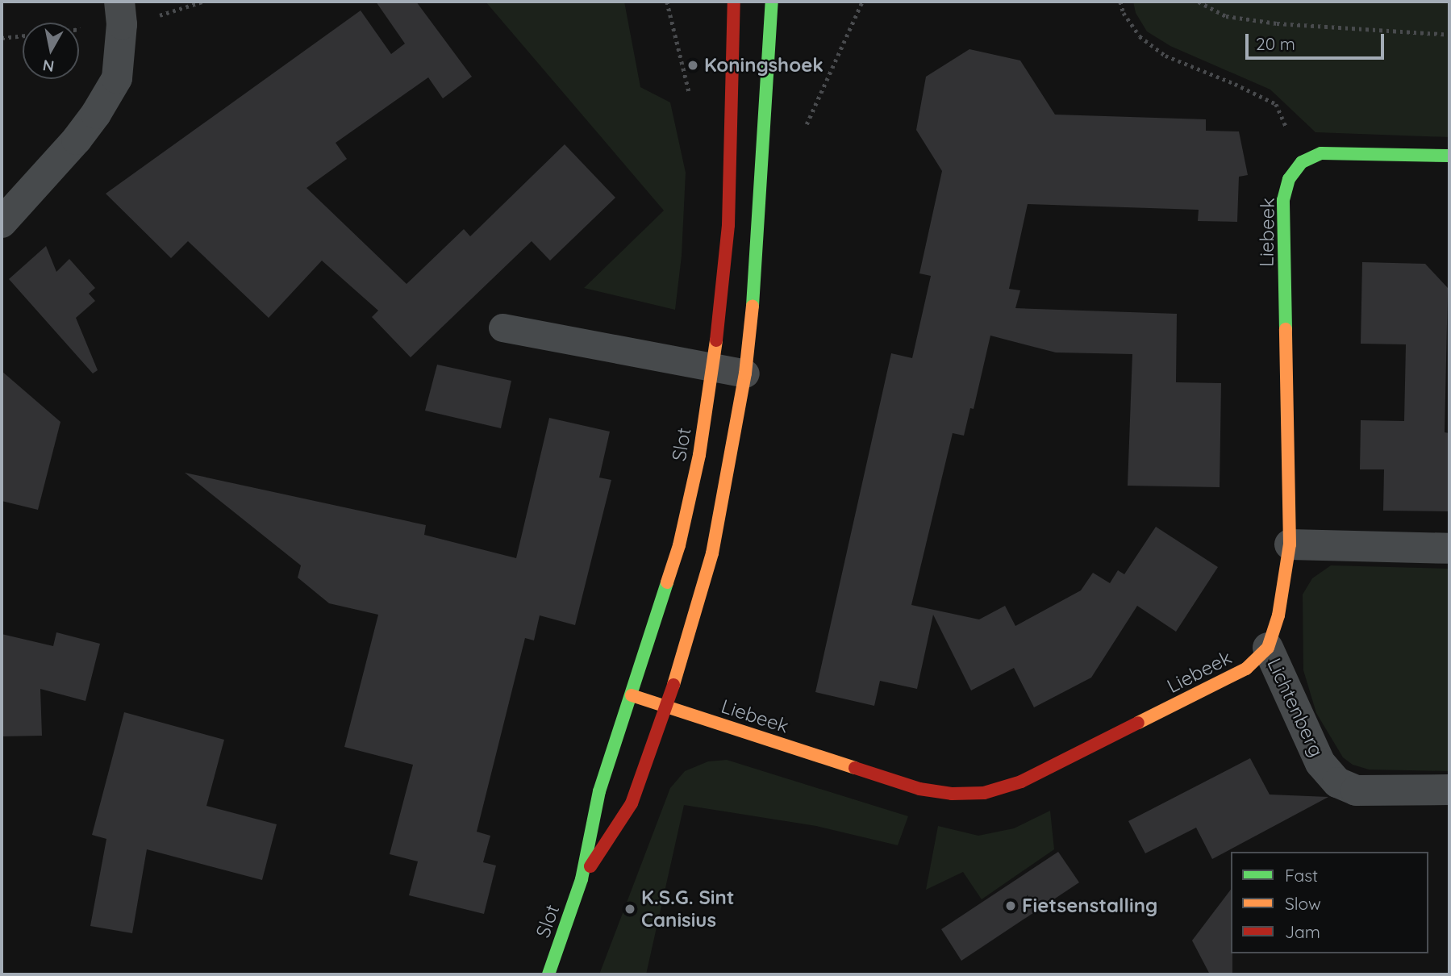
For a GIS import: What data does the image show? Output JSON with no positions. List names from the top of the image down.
{
  "streets": {
    "street": ["Liebeek", "Slot", "Lichtenberg"]
  },
  "crossings": [
    ["Liebeek", "Slot"],
    ["Liebeek", "Lichtenberg"]
  ],
  "places": ["Koningshoek", "Fietsenstalling", "K.S.G. Sint Canisius"],
  "legend": ["Fast", "Slow", "Jam"],
  "scale_bar": "20 m",
  "north": "bottom"
}
